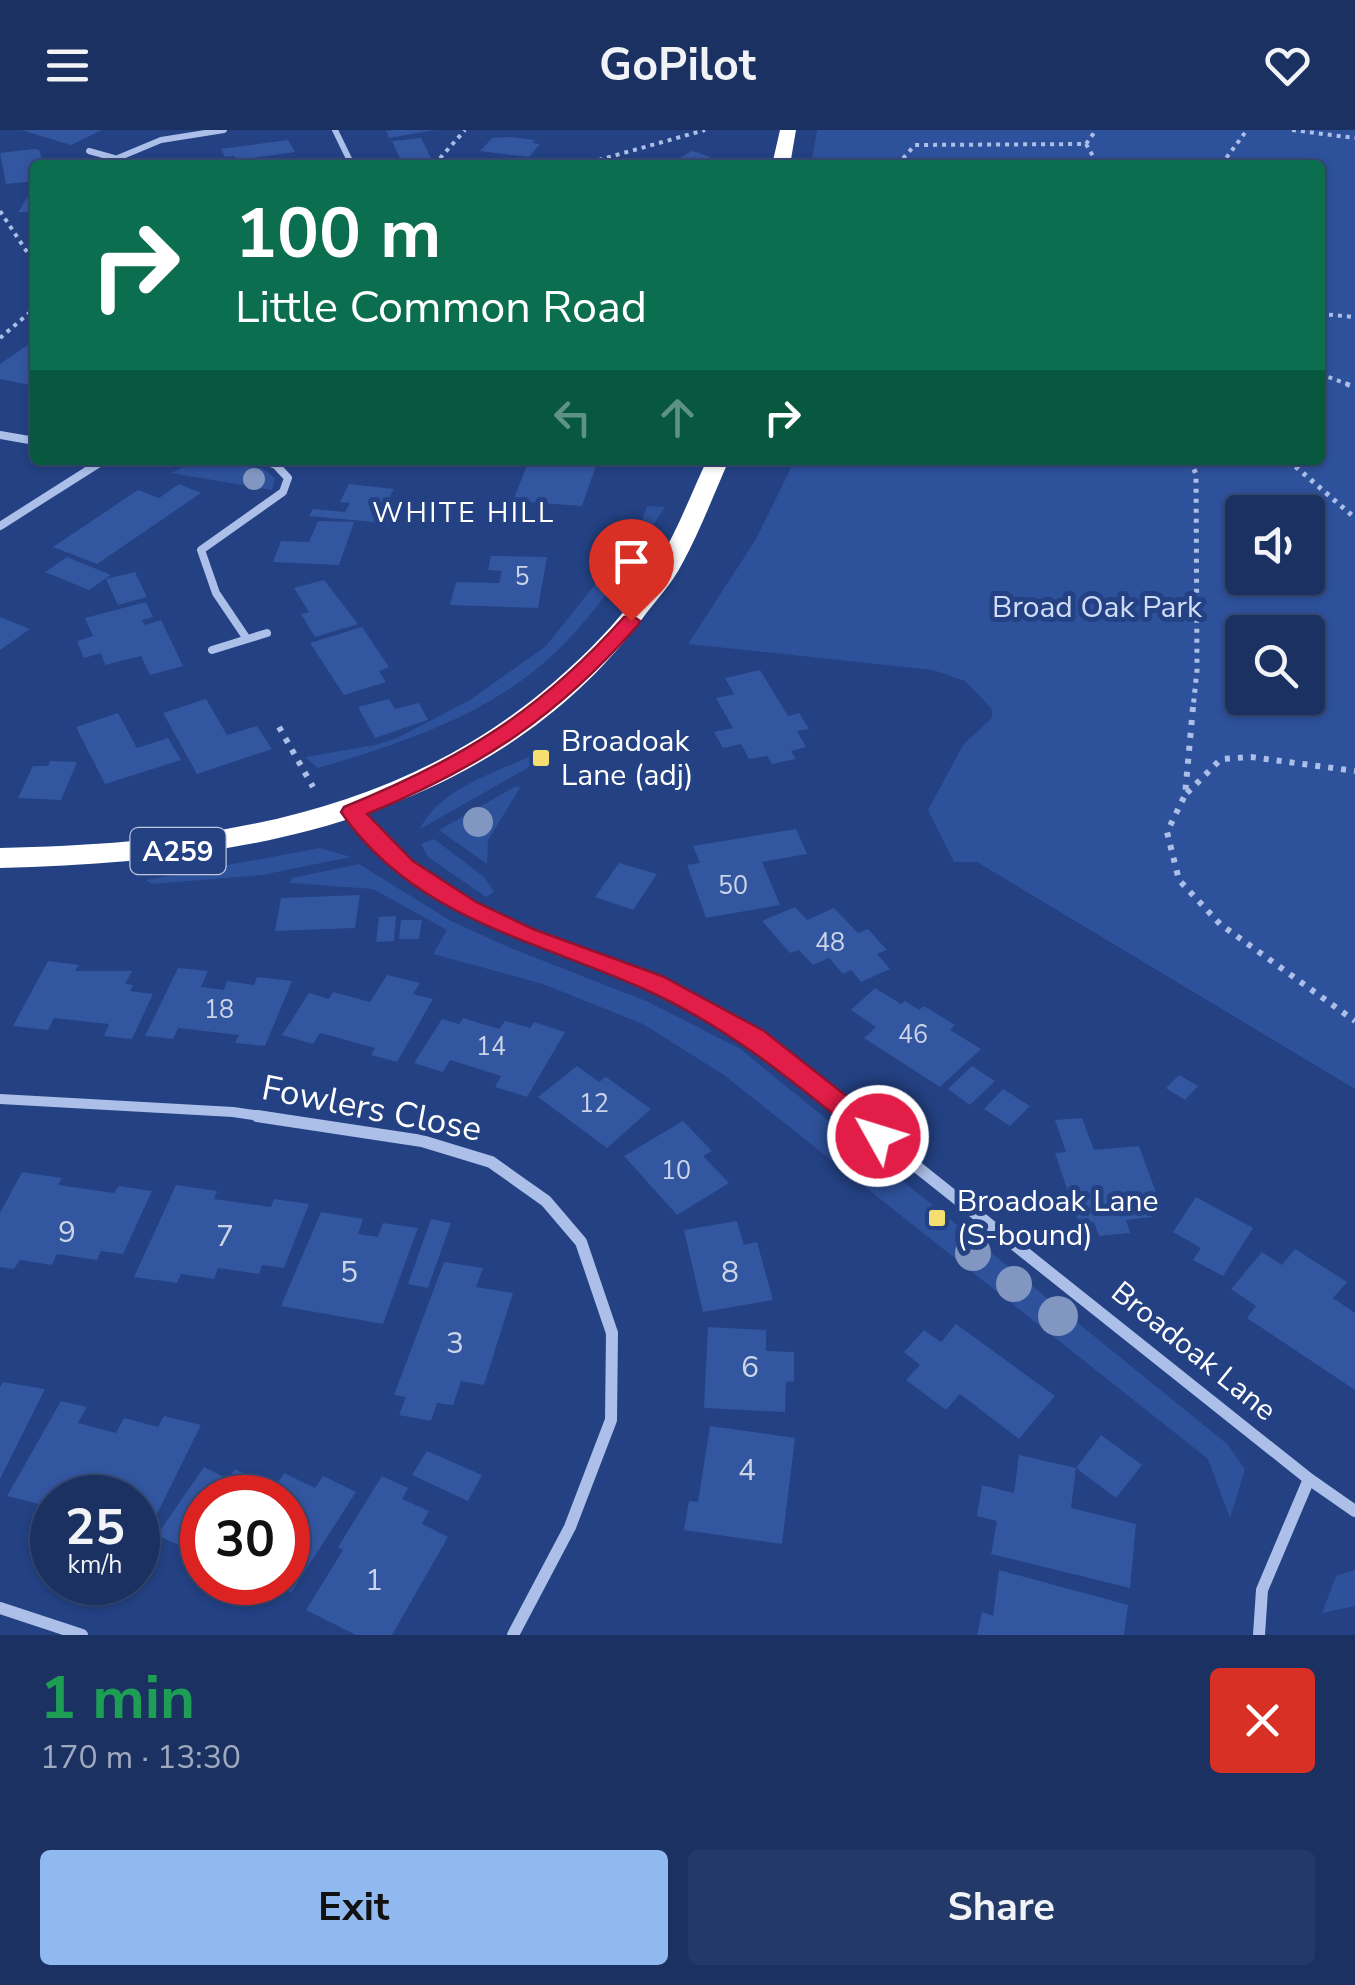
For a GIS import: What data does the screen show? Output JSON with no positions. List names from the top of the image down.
{
  "streets": {
    "highway": ["A259"],
    "street": ["Fowlers Close", "Broadoak Lane"]
  },
  "crossings": [
    ["A259", "Broadoak Lane"]
  ],
  "districts": ["WHITE HILL"],
  "parks": ["Broad Oak Park"],
  "places": {
    "transit": ["Broadoak Lane (adj)", "Broadoak Lane (S-bound)"]
  },
  "house_numbers": [
    "5",
    "50",
    "48",
    "18",
    "46",
    "14",
    "12",
    "10",
    "9",
    "7",
    "5",
    "8",
    "3",
    "6",
    "4",
    "1"
  ],
  "page": {
    "header": "GoPilot",
    "turn": ["100 m", "Little Common Road"],
    "speed": "25 km/h",
    "limit": "30",
    "heading": ["1 min", "170 m · 13:30"],
    "buttons": ["Exit", "Share"]
  }
}
